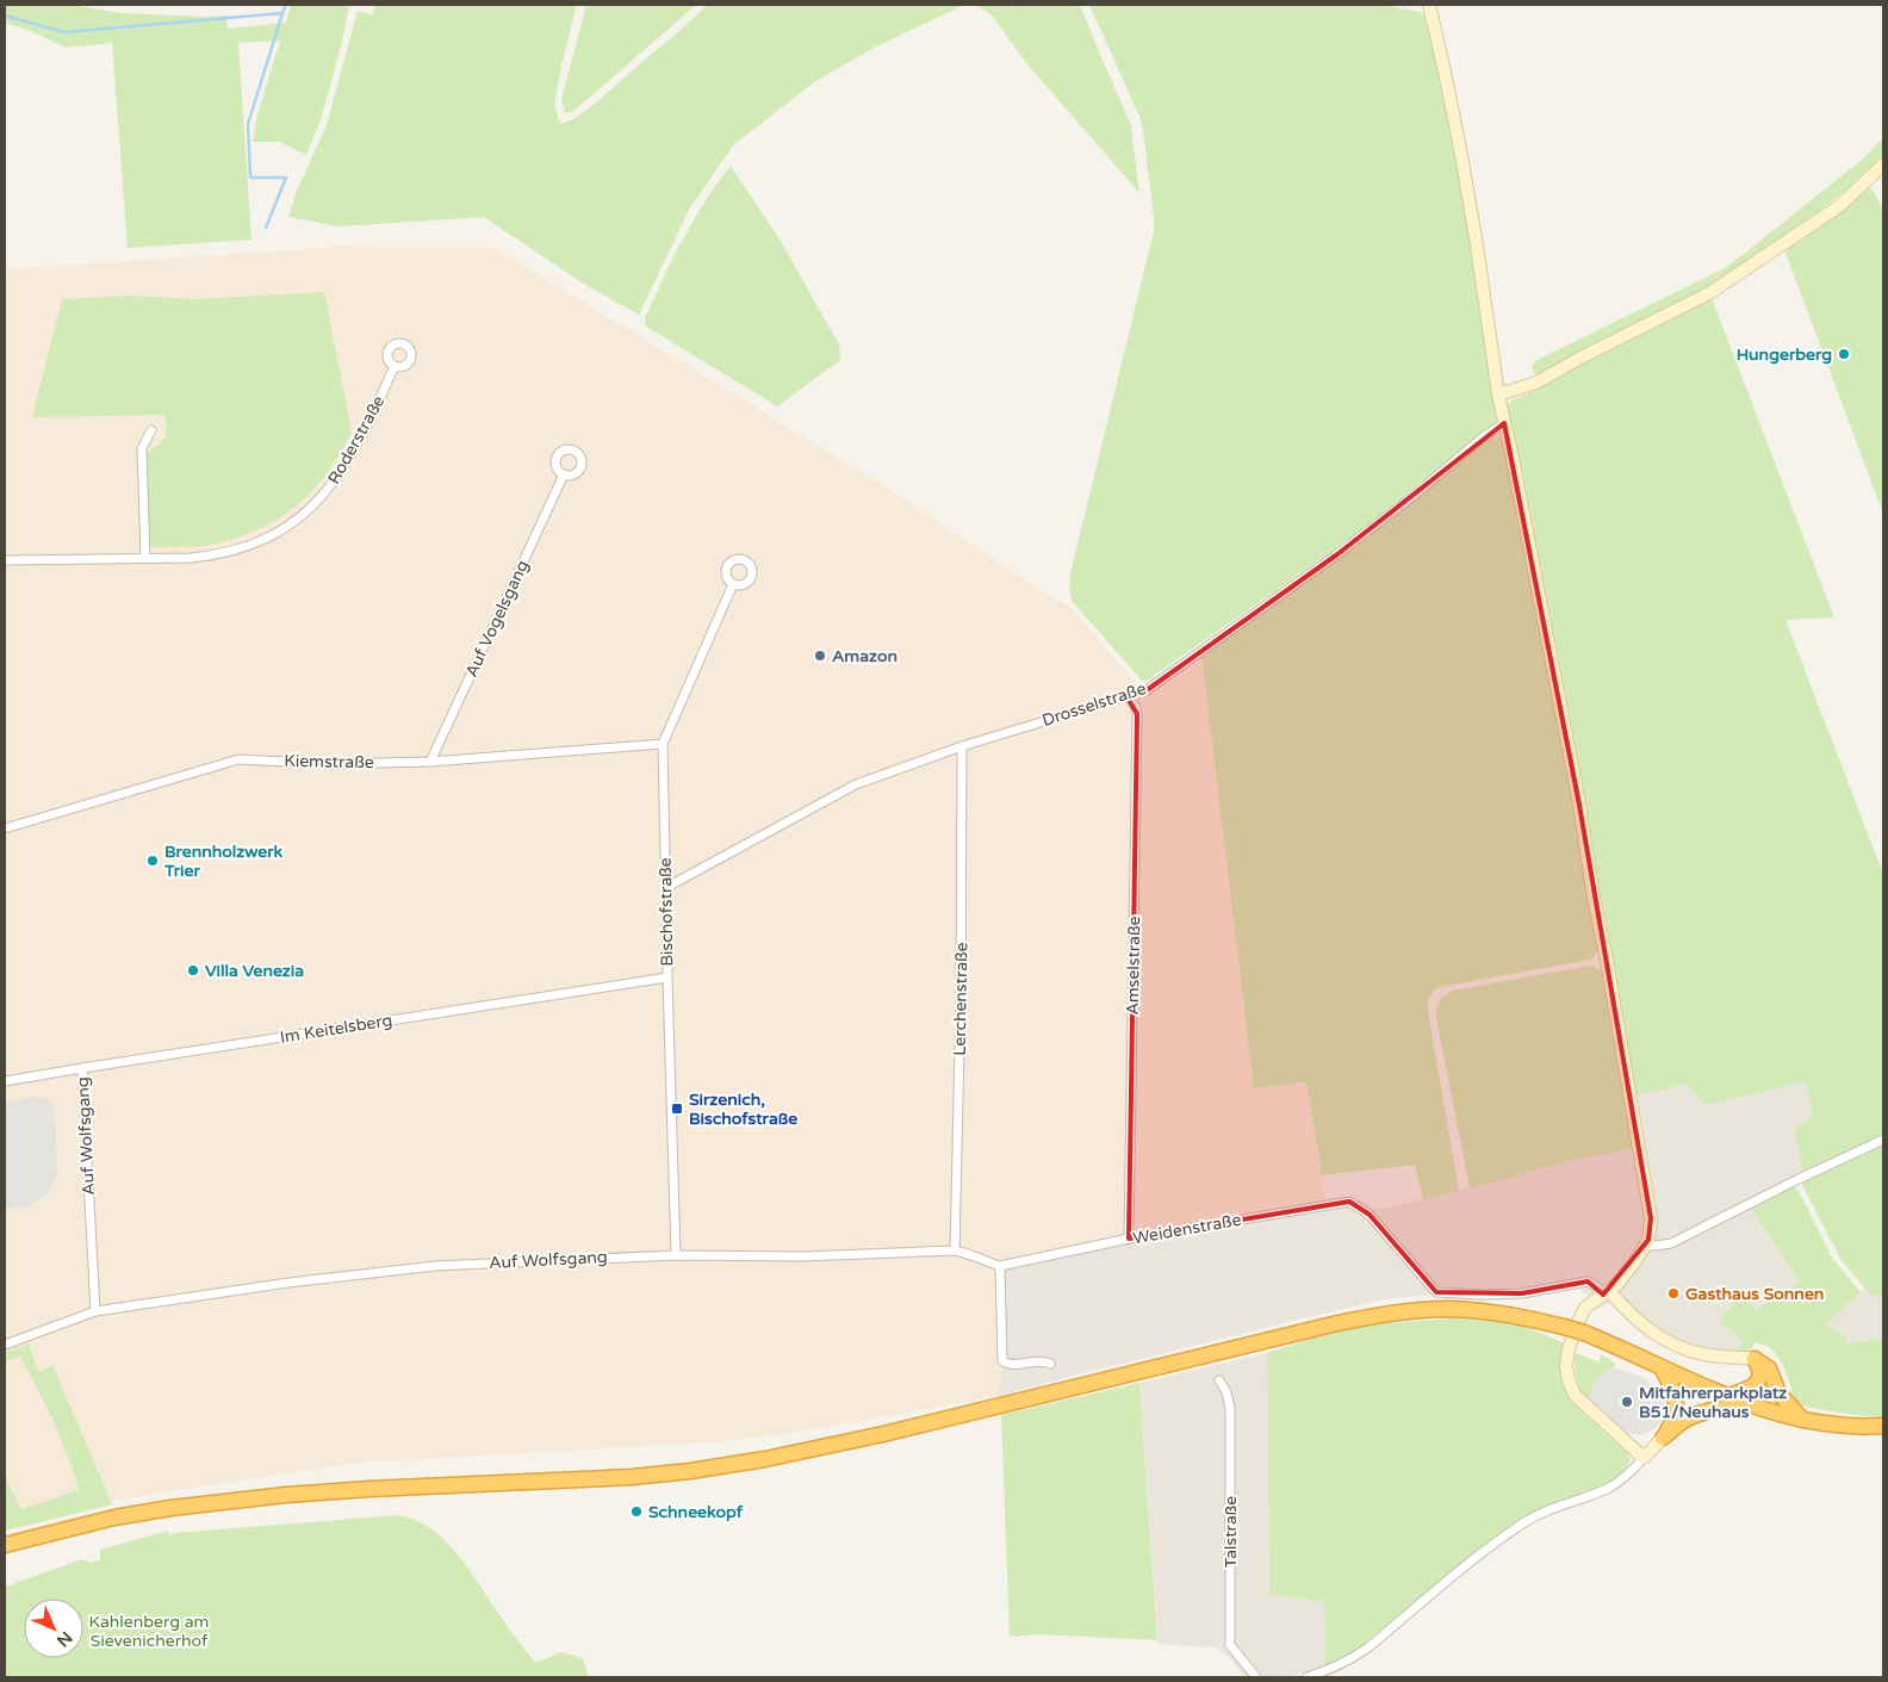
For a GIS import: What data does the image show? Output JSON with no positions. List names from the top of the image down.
{
  "streets": {
    "street": [
      "Roderstraße",
      "Auf Vogelsgang",
      "Drosselstraße",
      "Kiemstraße",
      "Bischofstraße",
      "Amselstraße",
      "Lerchenstraße",
      "Im Keitelsberg",
      "Auf Wolfsgang",
      "Weidenstraße",
      "Talstraße"
    ]
  },
  "crossings": [
    ["Auf Vogelsgang", "Kiemstraße"],
    ["Drosselstraße", "Bischofstraße"],
    ["Drosselstraße", "Amselstraße"],
    ["Drosselstraße", "Lerchenstraße"],
    ["Kiemstraße", "Bischofstraße"],
    ["Bischofstraße", "Im Keitelsberg"],
    ["Bischofstraße", "Auf Wolfsgang"],
    ["Amselstraße", "Weidenstraße"],
    ["Lerchenstraße", "Auf Wolfsgang"],
    ["Im Keitelsberg", "Auf Wolfsgang"],
    ["Auf Wolfsgang", "Weidenstraße"]
  ],
  "parks": ["Kahlenberg am Sievenicherhof"],
  "places": {
    "other": [
      "Hungerberg",
      "Amazon",
      "Brennholzwerk Trier",
      "Villa Venezia",
      "Gasthaus Sonnen",
      "Mitfahrerparkplatz B51/Neuhaus",
      "Schneekopf"
    ],
    "transit": ["Sirzenich, Bischofstraße"]
  },
  "north": "bottom right"
}
